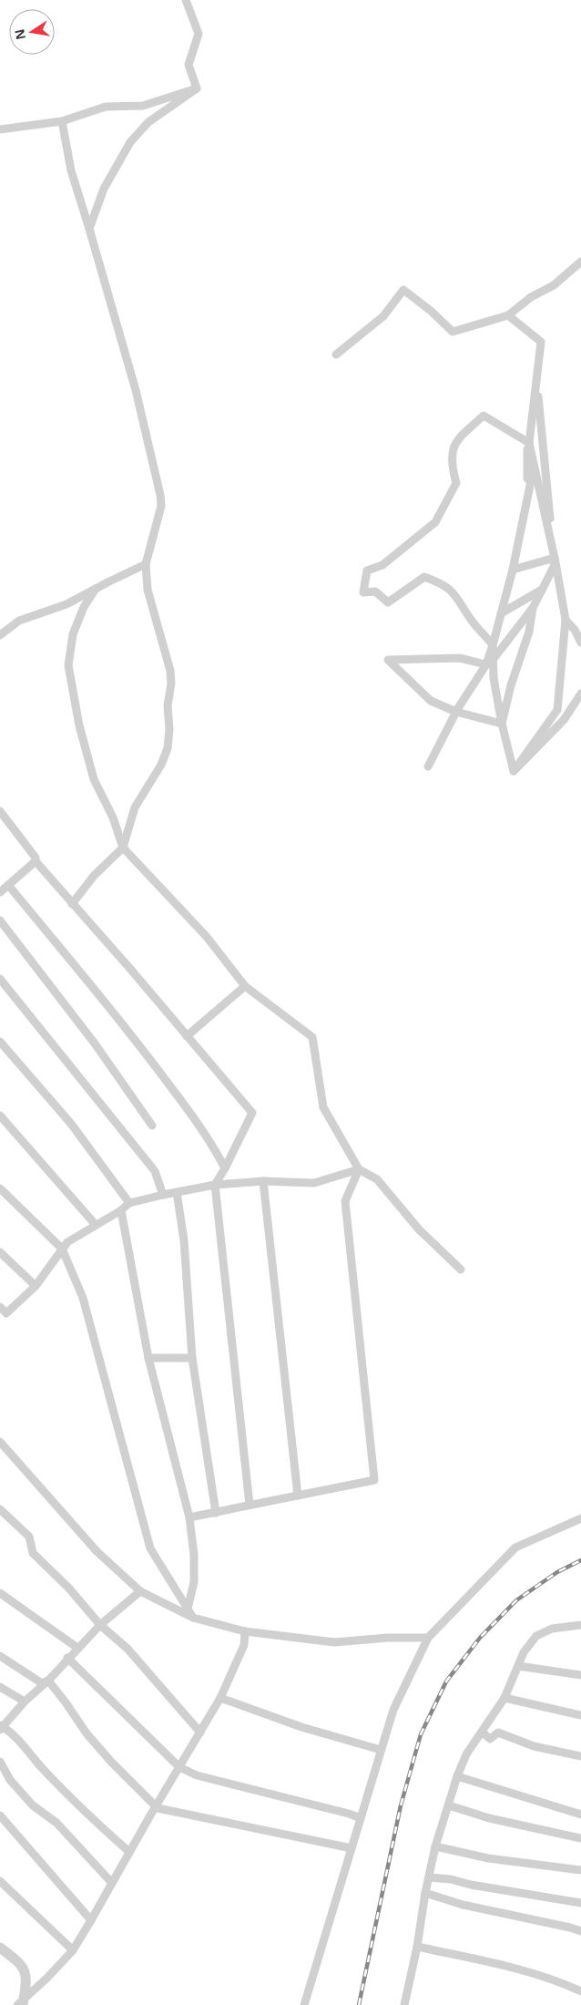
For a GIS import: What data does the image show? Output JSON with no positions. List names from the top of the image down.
{
  "north": "left"
}
